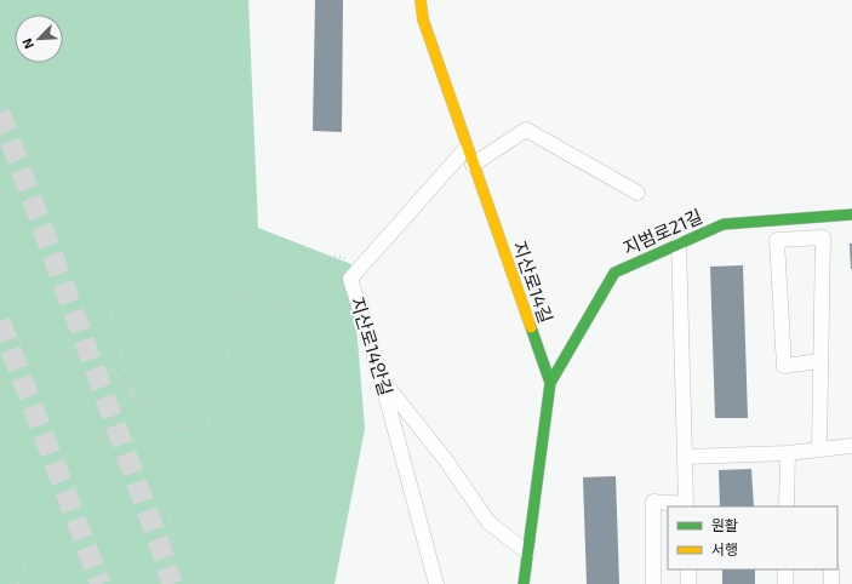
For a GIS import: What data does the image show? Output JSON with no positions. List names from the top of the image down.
{
  "streets": {
    "street": ["지범로21길", "지산로14길", "지산로14안길"]
  },
  "crossings": [
    ["지범로21길", "지산로14길"],
    ["지산로14길", "지산로14안길"]
  ],
  "legend": ["원활", "서행"],
  "north": "bottom left"
}
